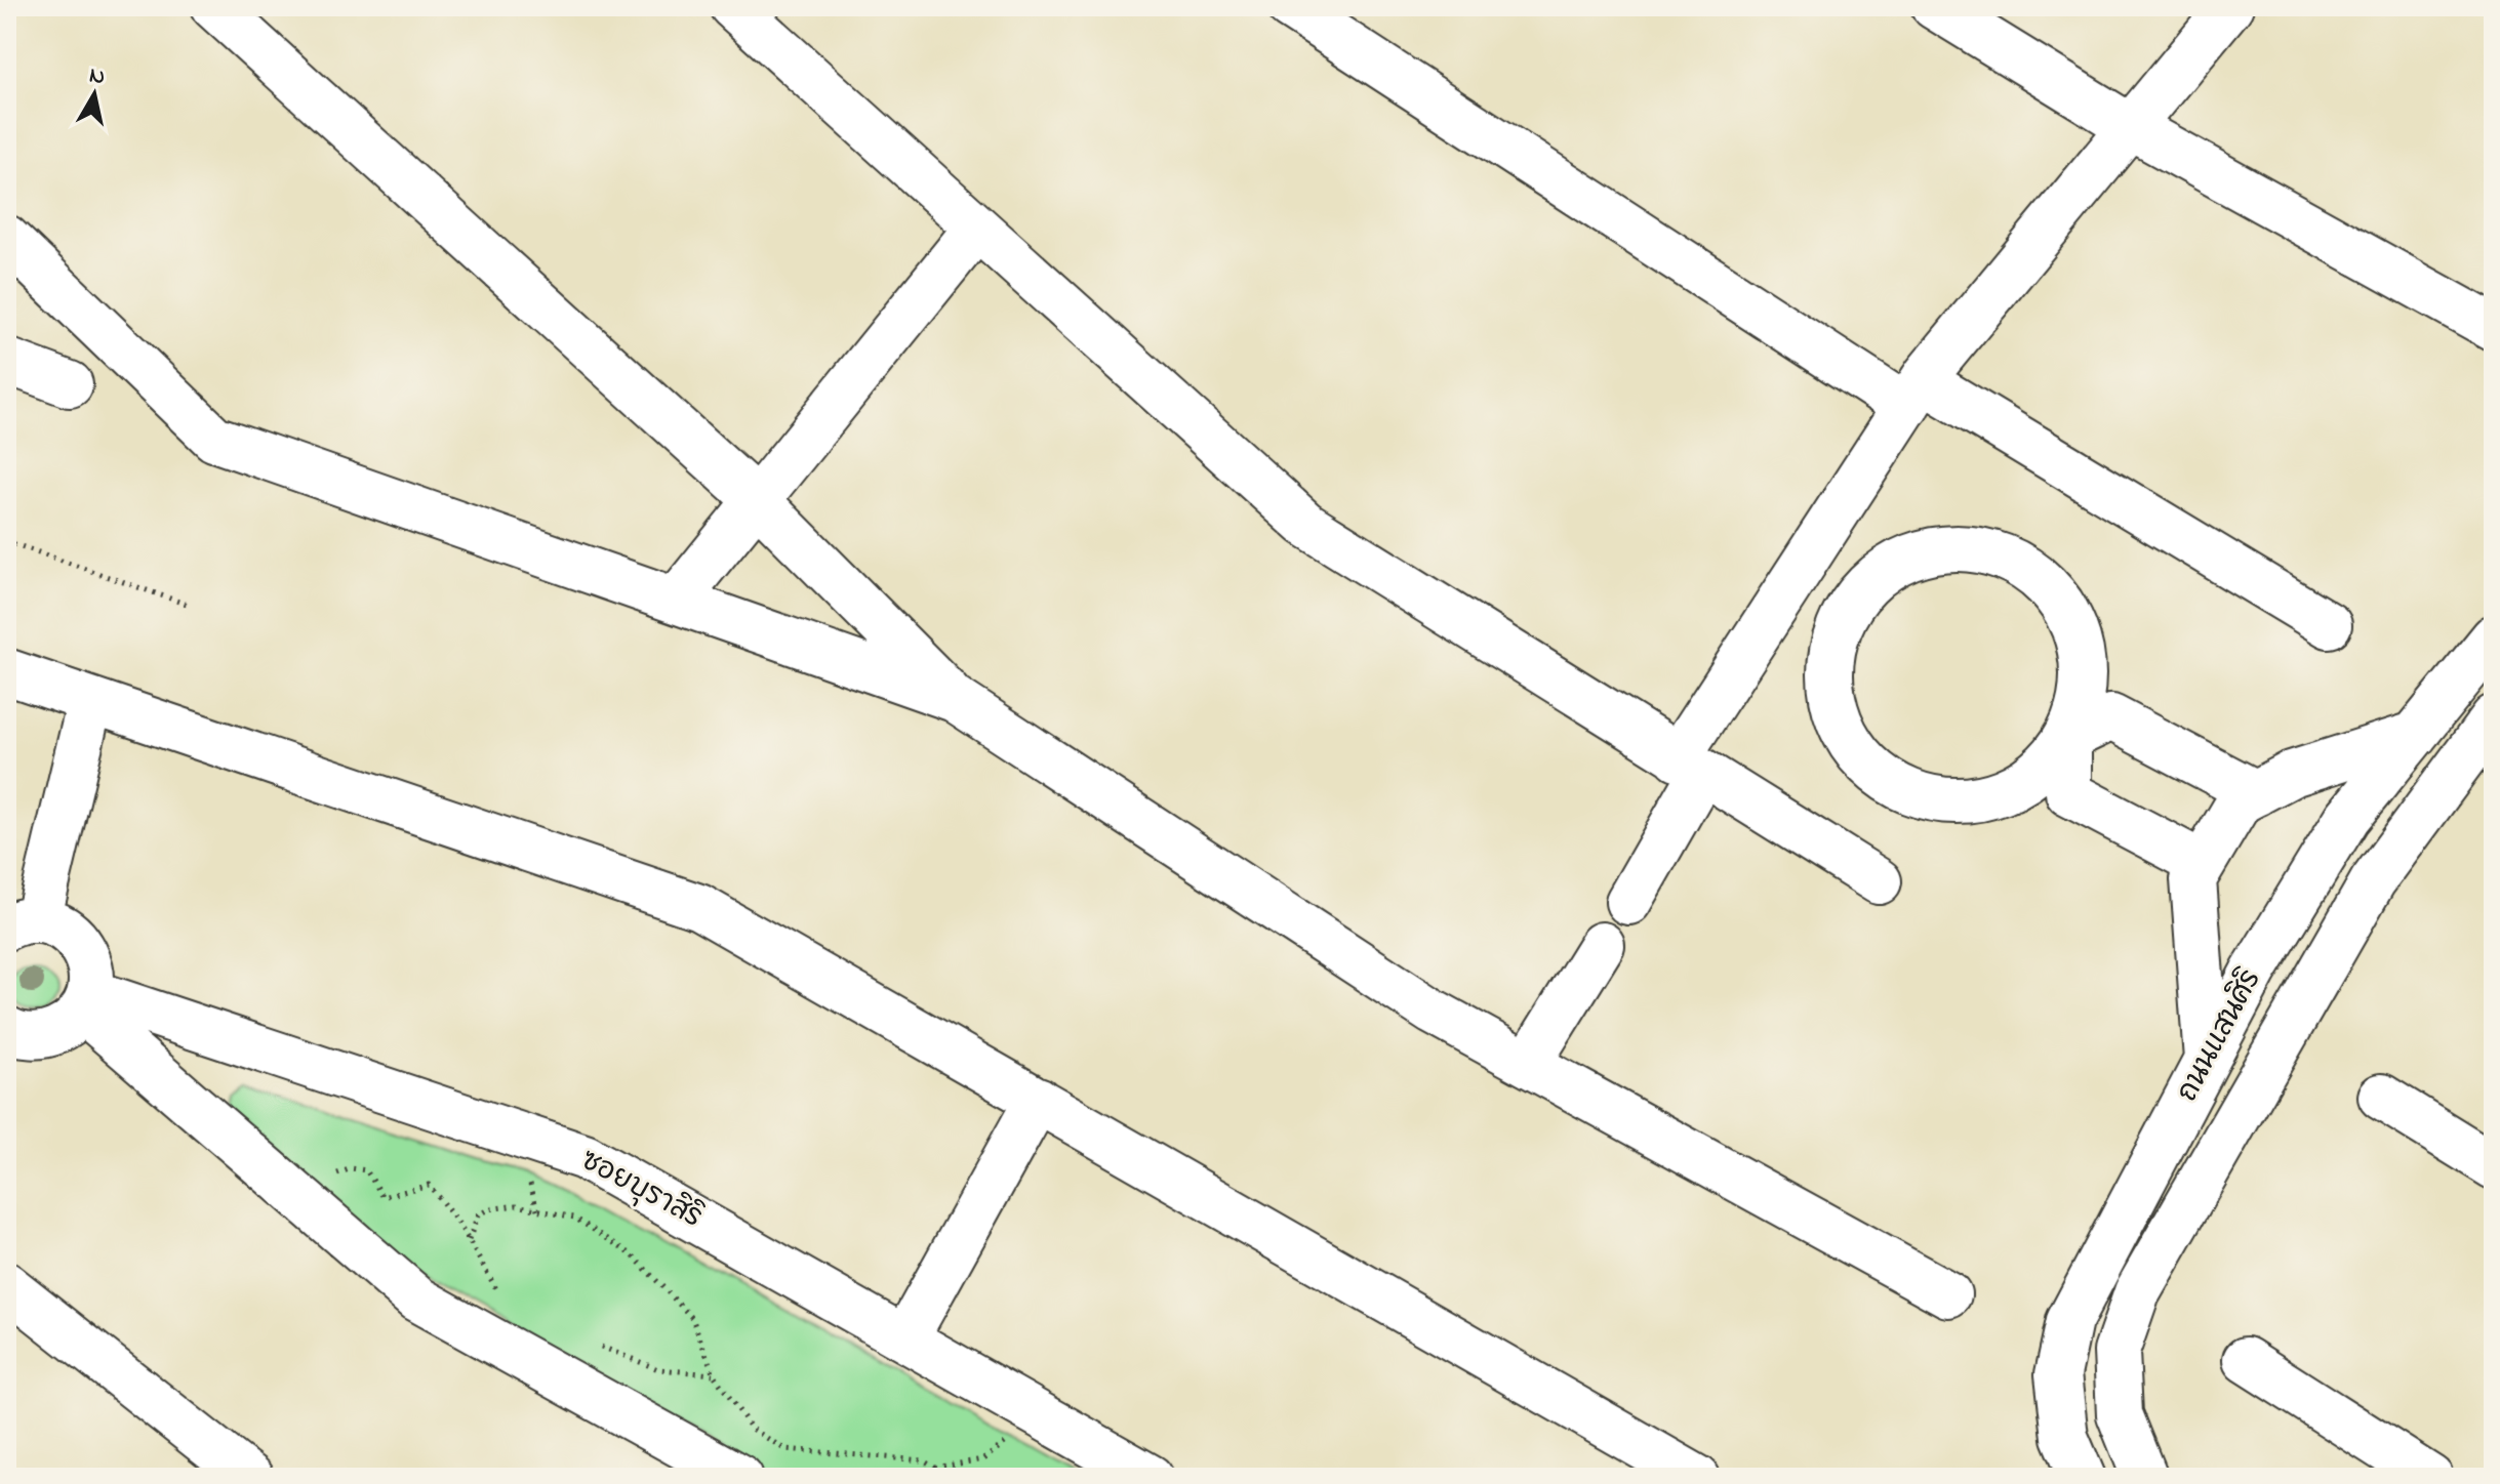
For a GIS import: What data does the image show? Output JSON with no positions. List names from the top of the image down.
{
  "streets": {
    "street": ["ถนนแสนศิริ", "ซอยบุราสิริ"]
  },
  "north": "top"
}
